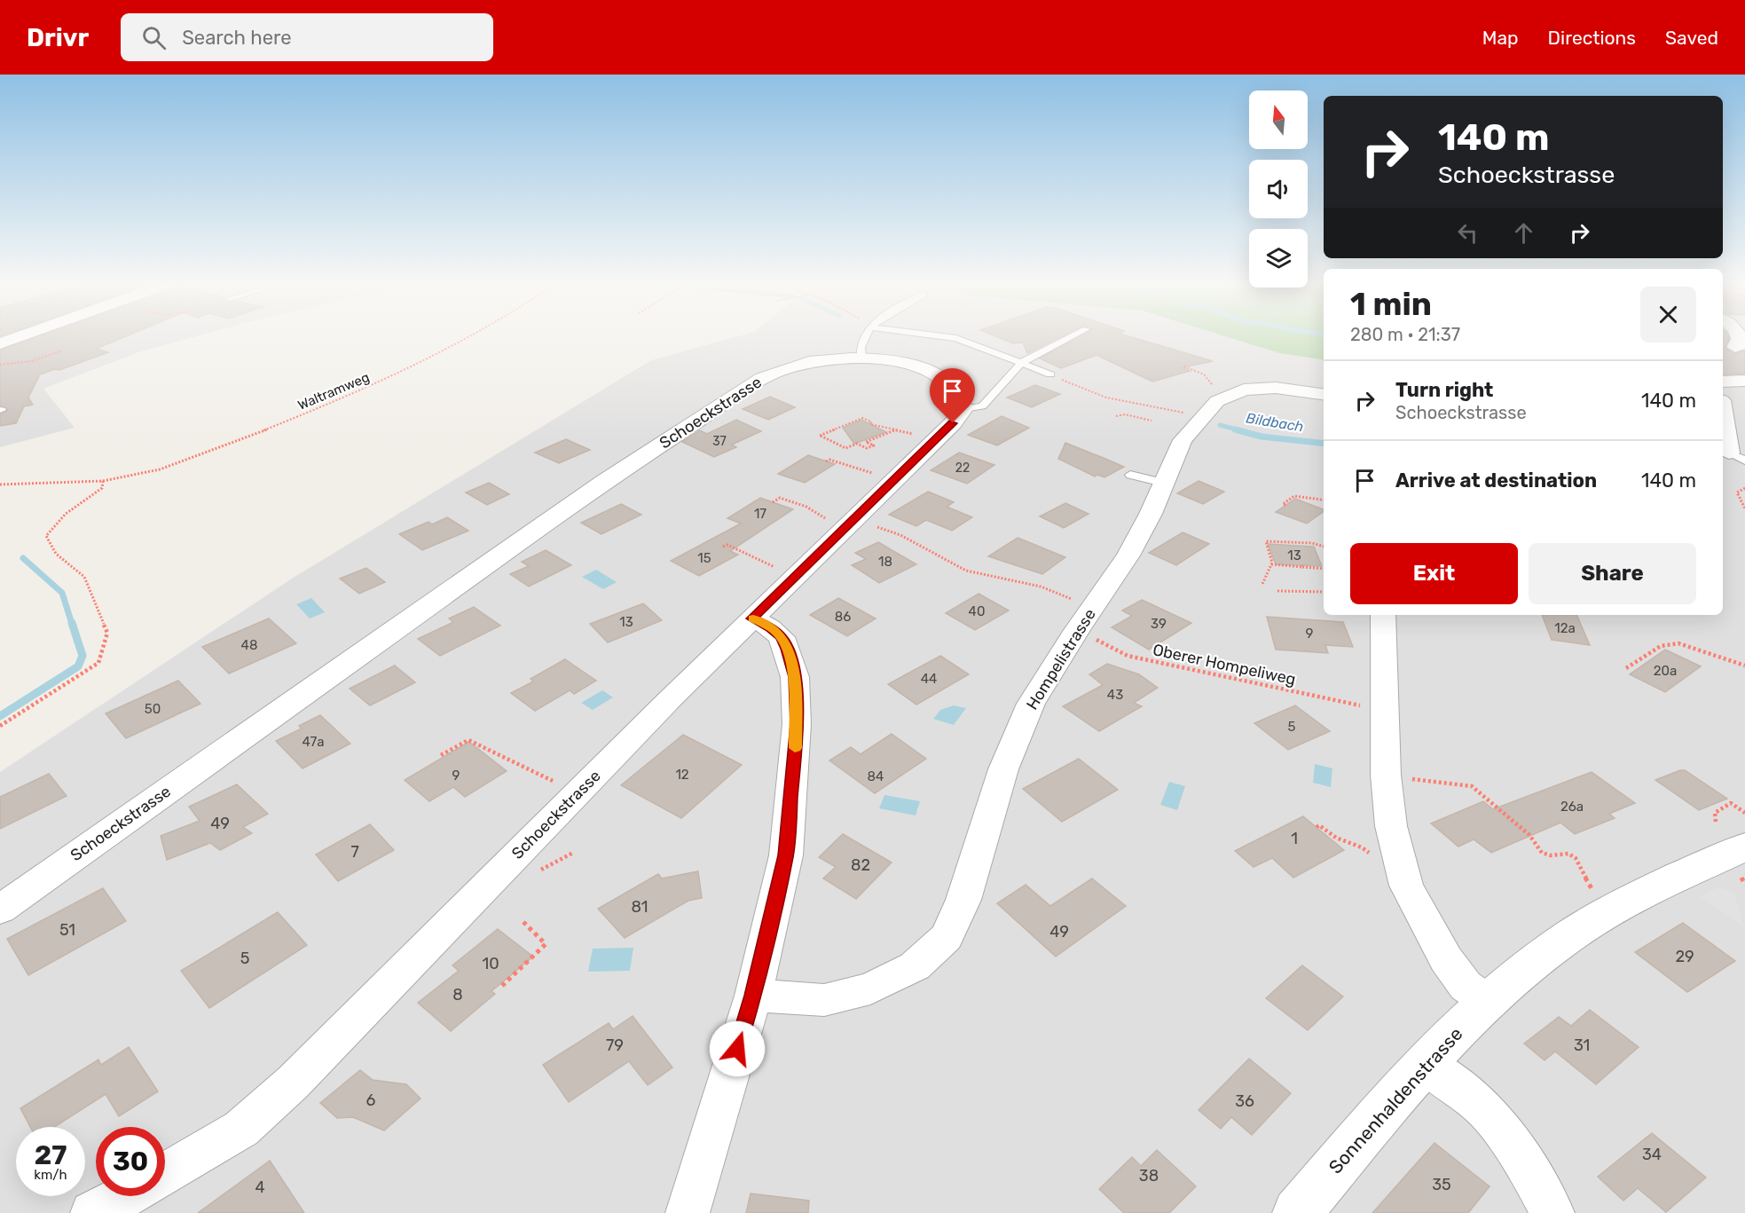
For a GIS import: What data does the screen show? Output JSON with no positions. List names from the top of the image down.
{
  "streets": {
    "street": ["Schoeckstrasse", "Hompelistrasse", "Sonnenhaldenstrasse"],
    "path": ["Waltramweg", "Oberer Hompeliweg"]
  },
  "crossings": [
    ["Hompelistrasse", "Oberer Hompeliweg"]
  ],
  "water": ["Bildbach"],
  "house_numbers": [
    "37",
    "22",
    "17",
    "13",
    "15",
    "18",
    "40",
    "86",
    "13",
    "39",
    "12a",
    "9",
    "48",
    "20a",
    "44",
    "43",
    "50",
    "5",
    "47a",
    "12",
    "9",
    "84",
    "26a",
    "49",
    "1",
    "7",
    "82",
    "81",
    "51",
    "49",
    "29",
    "5",
    "10",
    "8",
    "79",
    "31",
    "6",
    "36",
    "34",
    "38",
    "35",
    "4"
  ],
  "north": "top",
  "page": {
    "header": "Drivr",
    "search": "Search here",
    "nav": ["Map", "Directions", "Saved"],
    "turn": ["140 m", "Schoeckstrasse"],
    "heading": ["1 min", "280 m · 21:37"],
    "list": [
      {
        "name": "Turn right",
        "note": "Schoeckstrasse",
        "value": "140 m"
      },
      {
        "name": "Arrive at destination",
        "value": "140 m"
      }
    ],
    "buttons": ["Exit", "Share"],
    "speed": "27 km/h",
    "limit": "30"
  }
}
